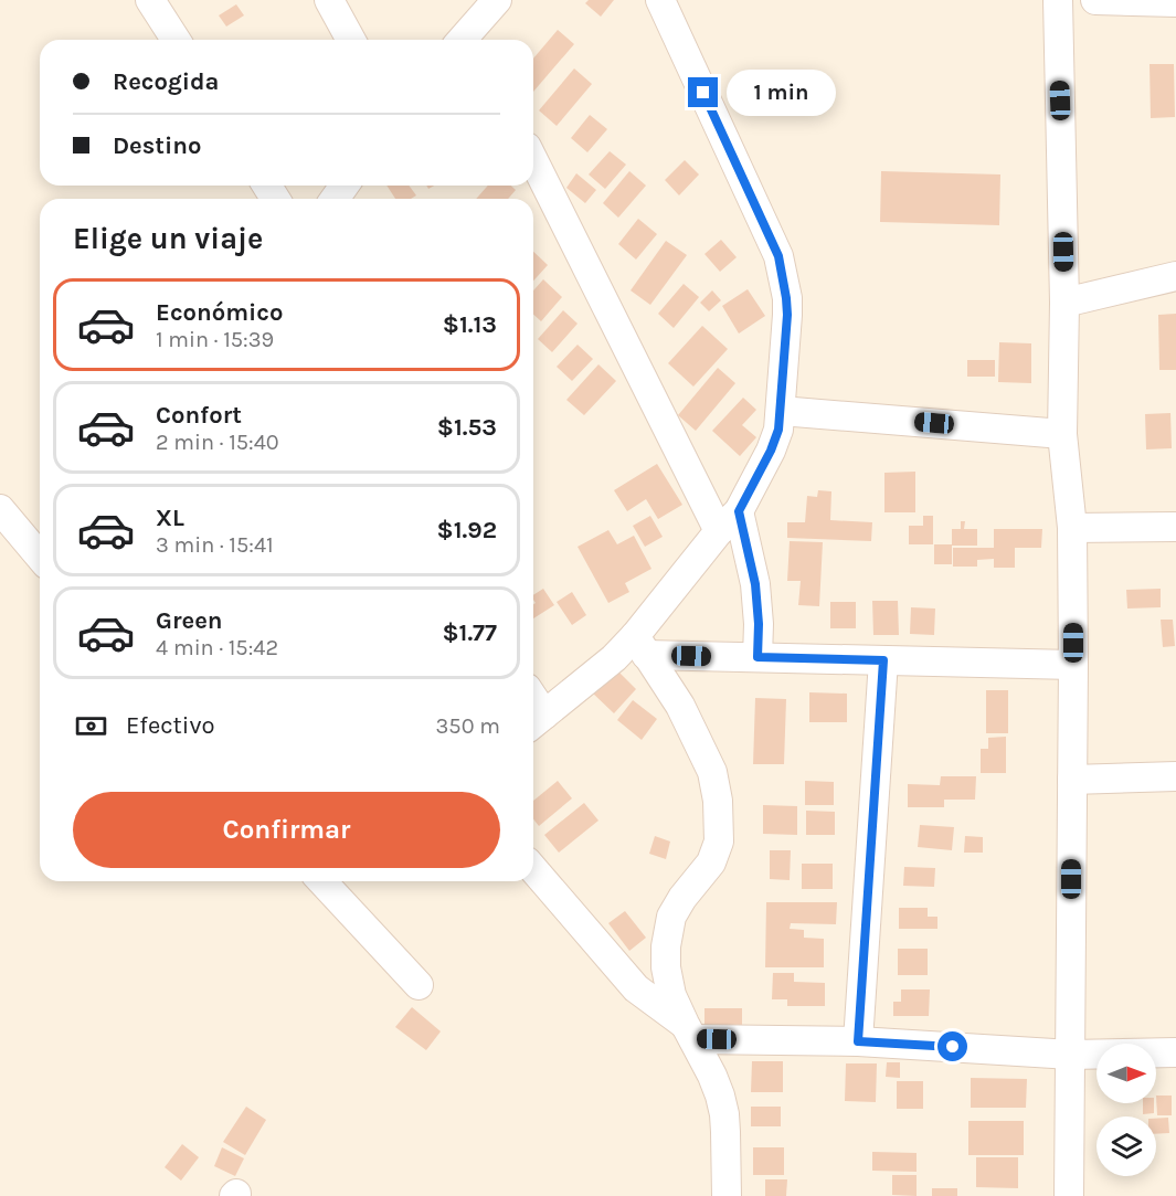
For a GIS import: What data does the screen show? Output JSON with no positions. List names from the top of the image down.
{
  "north": "right",
  "page": {
    "banner": ["Recogida", "Destino"],
    "bubble": "1 min",
    "heading": "Elige un viaje",
    "list": [
      {
        "name": "Económico",
        "note": "1 min · 15:39",
        "value": "$1.13"
      },
      {
        "name": "Confort",
        "note": "2 min · 15:40",
        "value": "$1.53"
      },
      {
        "name": "XL",
        "note": "3 min · 15:41",
        "value": "$1.92"
      },
      {
        "name": "Green",
        "note": "4 min · 15:42",
        "value": "$1.77"
      }
    ],
    "pay": ["Efectivo", "350 m"],
    "buttons": "Confirmar"
  }
}
